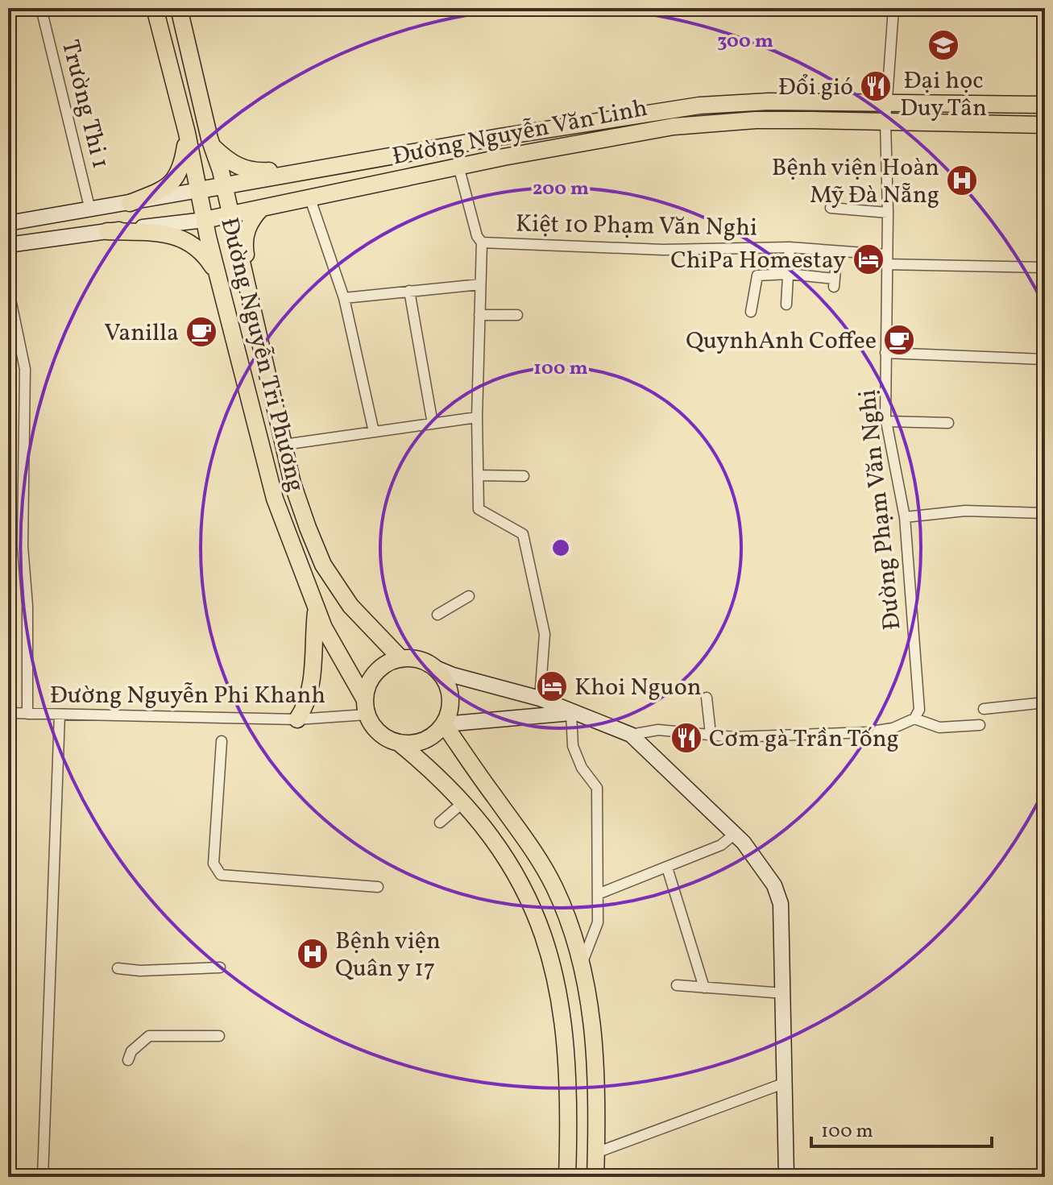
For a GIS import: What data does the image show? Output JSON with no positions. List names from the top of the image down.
{
  "streets": {
    "main road": ["Đường Nguyễn Văn Linh", "Đường Nguyễn Tri Phương"],
    "street": [
      "Trường Thi 1",
      "Kiệt 10 Phạm Văn Nghi",
      "Đường Phạm Văn Nghị",
      "Đường Nguyễn Phi Khanh"
    ]
  },
  "crossings": [
    ["Trường Thi 1", "Đường Nguyễn Văn Linh"],
    ["Đường Nguyễn Văn Linh", "Đường Nguyễn Tri Phương"],
    ["Đường Nguyễn Văn Linh", "Đường Phạm Văn Nghị"],
    ["Kiệt 10 Phạm Văn Nghi", "Đường Phạm Văn Nghị"],
    ["Đường Nguyễn Tri Phương", "Đường Nguyễn Phi Khanh"]
  ],
  "places": {
    "school or university": ["Đại học Duy Tân"],
    "restaurant": ["Đổi gió", "Cơm gà Trần Tống"],
    "hospital": ["Bệnh viện Hoàn Mỹ Đà Nẵng", "Bệnh viện Quân y 17"],
    "hotel": ["ChiPa Homestay", "Khoi Nguon"],
    "cafe": ["Vanilla", "QuynhAnh Coffee"]
  },
  "scale_bar": "100 m",
  "rings": ["300 m", "200 m", "100 m"]
}
